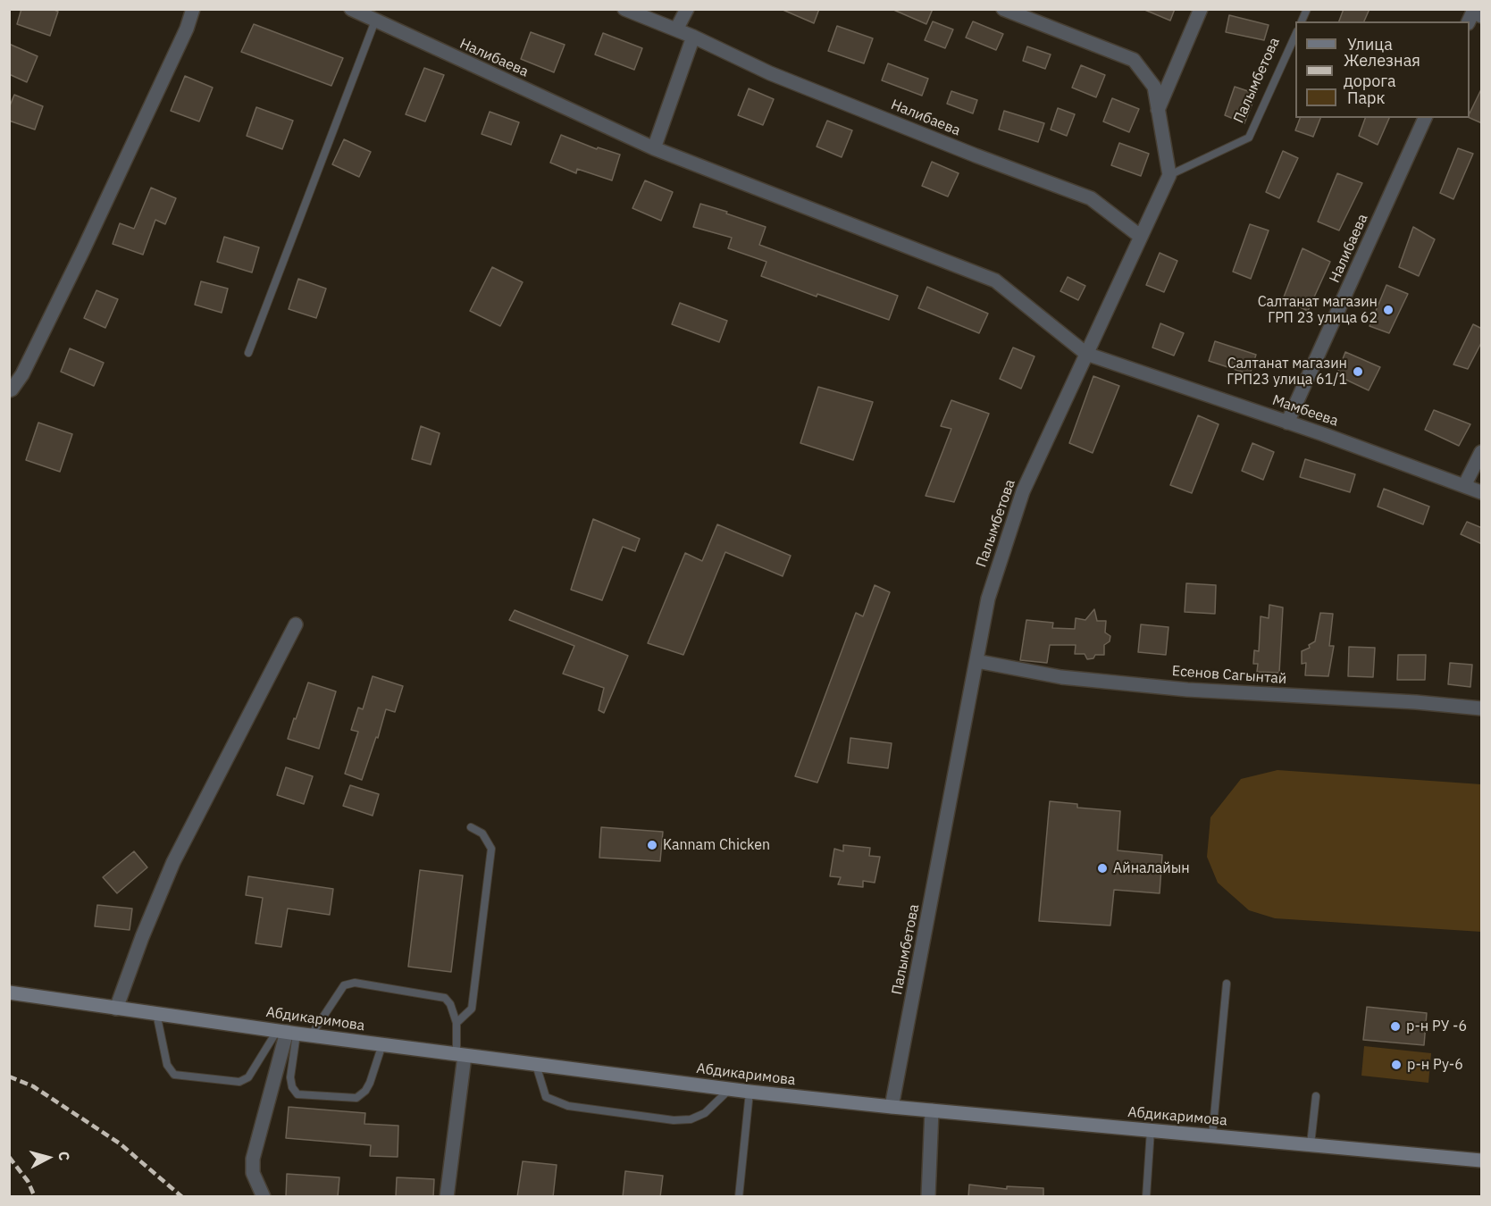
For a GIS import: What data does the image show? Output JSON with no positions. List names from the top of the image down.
{
  "streets": {
    "main road": ["Абдикаримова"],
    "street": [
      "Налибаева",
      "Палымбетова",
      "Мамбеева",
      "Есенов Сагынтай"
    ]
  },
  "crossings": [
    ["Налибаева", "Палымбетова"],
    ["Налибаева", "Мамбеева"],
    ["Палымбетова", "Мамбеева"],
    ["Палымбетова", "Есенов Сагынтай"],
    ["Палымбетова", "Абдикаримова"]
  ],
  "places": [
    "Салтанат магазин ГРП 23 улица 62",
    "Салтанат магазин ГРП23 улица 61/1",
    "Kannam Chicken",
    "Айналайын",
    "р-н РУ -6",
    "р-н Ру-6"
  ],
  "legend": ["Улица", "Железная дорога", "Парк"],
  "north": "right"
}
